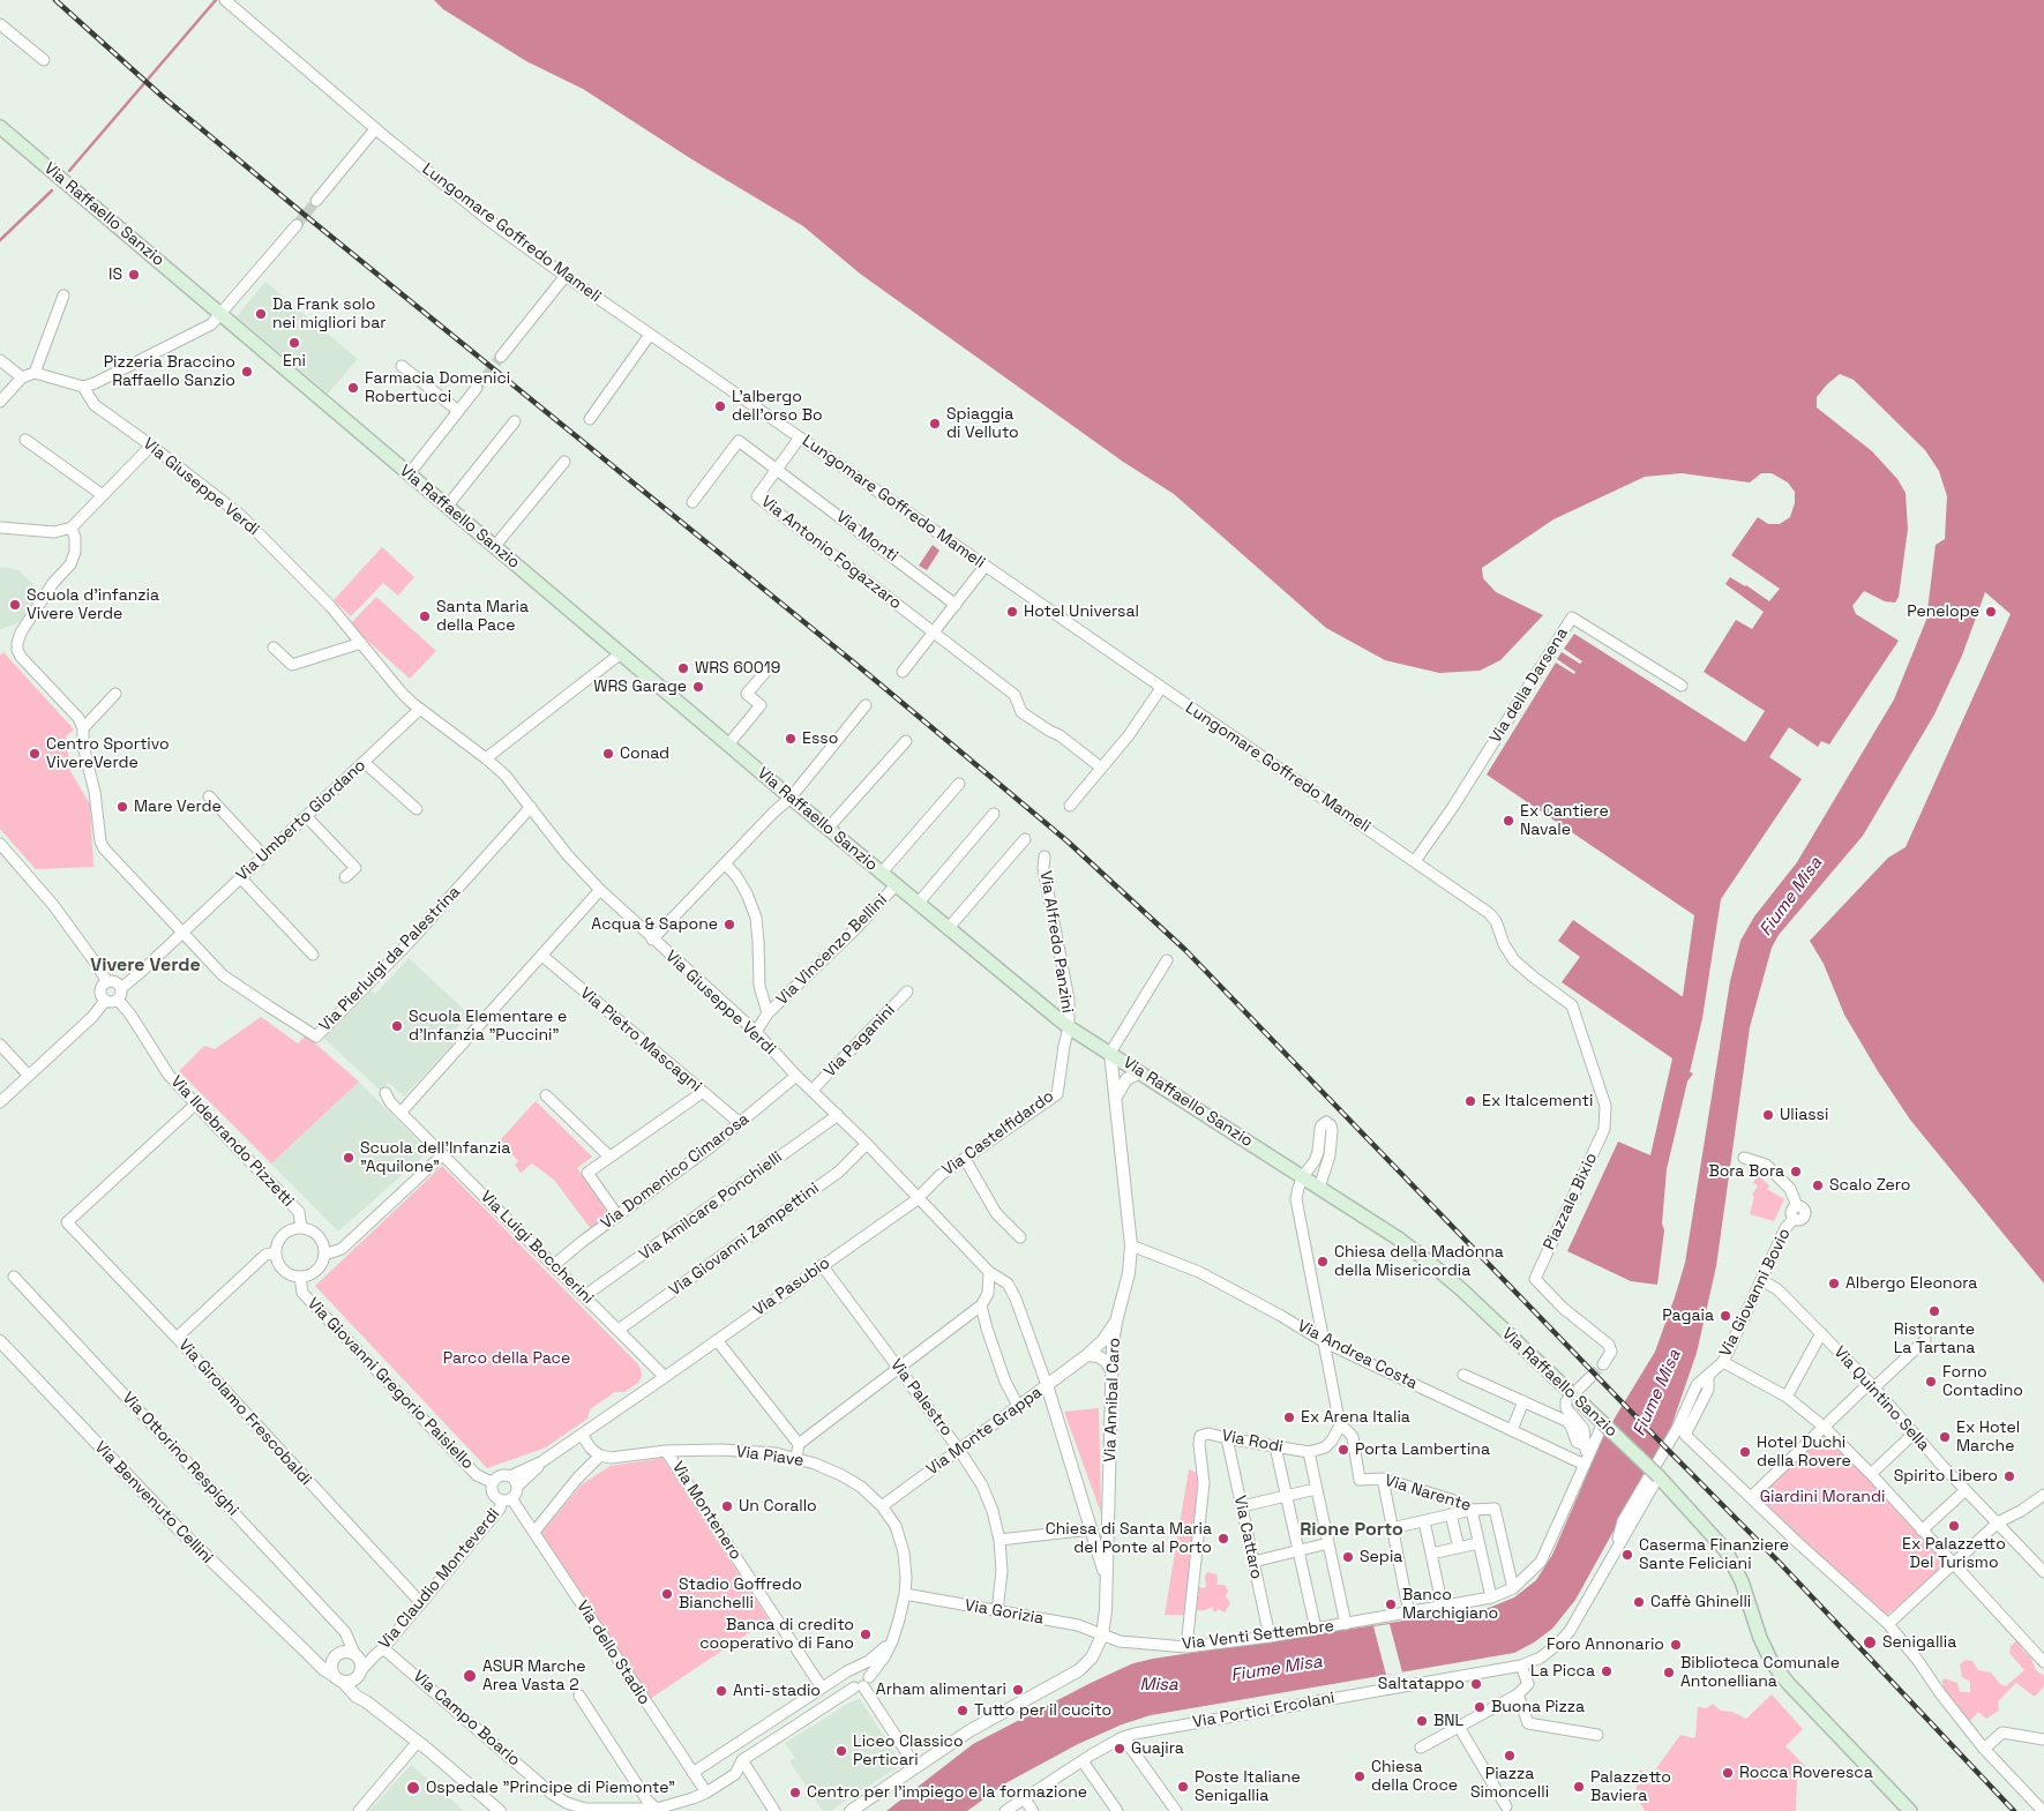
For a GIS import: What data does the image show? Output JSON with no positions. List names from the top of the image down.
{
  "streets": {
    "main road": ["Via Raffaello Sanzio"],
    "street": [
      "Lungomare Goffredo Mameli",
      "Via Giuseppe Verdi",
      "Via Monti",
      "Via Antonio Fogazzaro",
      "Via della Darsena",
      "Via Umberto Giordano",
      "Via Alfredo Panzini",
      "Via Vincenzo Bellini",
      "Via Pierluigi da Palestrina",
      "Via Pietro Mascagni",
      "Via Paganini",
      "Via Castelfidardo",
      "Via Ildebrando Pizzetti",
      "Via Domenico Cimarosa",
      "Piazzale Bixio",
      "Via Amilcare Ponchielli",
      "Via Giovanni Zampettini",
      "Via Luigi Boccherini",
      "Via Pasubio",
      "Via Giovanni Bovio",
      "Via Andrea Costa",
      "Via Giovanni Gregorio Paisiello",
      "Via Palestro",
      "Via Quintino Sella",
      "Via Annibal Caro",
      "Via Girolamo Frescobaldi",
      "Via Monte Grappa",
      "Via Rodi",
      "Via Ottorino Respighi",
      "Via Piave",
      "Via Narente",
      "Via Benvenuto Cellini",
      "Via Montenero",
      "Via Cattaro",
      "Via Claudio Monteverdi",
      "Via Gorizia",
      "Via Venti Settembre",
      "Via dello Stadio",
      "Via Portici Ercolani",
      "Via Campo Boario"
    ]
  },
  "crossings": [
    ["Via Raffaello Sanzio", "Via Alfredo Panzini"],
    ["Via Raffaello Sanzio", "Via Vincenzo Bellini"],
    ["Via Raffaello Sanzio", "Via Castelfidardo"],
    ["Via Raffaello Sanzio", "Via Annibal Caro"],
    ["Via Raffaello Sanzio", "Via Portici Ercolani"],
    ["Lungomare Goffredo Mameli", "Via Antonio Fogazzaro"],
    ["Lungomare Goffredo Mameli", "Via della Darsena"],
    ["Lungomare Goffredo Mameli", "Piazzale Bixio"],
    ["Via Giuseppe Verdi", "Via Umberto Giordano"],
    ["Via Giuseppe Verdi", "Via Vincenzo Bellini"],
    ["Via Giuseppe Verdi", "Via Pierluigi da Palestrina"],
    ["Via Giuseppe Verdi", "Via Paganini"],
    ["Via Giuseppe Verdi", "Via Castelfidardo"],
    ["Via Giuseppe Verdi", "Via Domenico Cimarosa"],
    ["Via Giuseppe Verdi", "Via Amilcare Ponchielli"],
    ["Via Giuseppe Verdi", "Via Giovanni Zampettini"],
    ["Via Giuseppe Verdi", "Via Pasubio"],
    ["Via Giuseppe Verdi", "Via Monte Grappa"],
    ["Via Monti", "Via Antonio Fogazzaro"],
    ["Via Umberto Giordano", "Via Pierluigi da Palestrina"],
    ["Via Umberto Giordano", "Via Ildebrando Pizzetti"],
    ["Via Alfredo Panzini", "Via Castelfidardo"],
    ["Via Pietro Mascagni", "Via Domenico Cimarosa"],
    ["Via Castelfidardo", "Via Pasubio"],
    ["Via Ildebrando Pizzetti", "Via Giovanni Gregorio Paisiello"],
    ["Via Ildebrando Pizzetti", "Via Girolamo Frescobaldi"],
    ["Via Domenico Cimarosa", "Via Luigi Boccherini"],
    ["Via Amilcare Ponchielli", "Via Luigi Boccherini"],
    ["Via Giovanni Zampettini", "Via Luigi Boccherini"],
    ["Via Luigi Boccherini", "Via Pasubio"],
    ["Via Pasubio", "Via Palestro"],
    ["Via Giovanni Bovio", "Via Quintino Sella"],
    ["Via Giovanni Bovio", "Via Portici Ercolani"],
    ["Via Andrea Costa", "Via Annibal Caro"],
    ["Via Giovanni Gregorio Paisiello", "Via Claudio Monteverdi"],
    ["Via Giovanni Gregorio Paisiello", "Via dello Stadio"],
    ["Via Palestro", "Via Monte Grappa"],
    ["Via Palestro", "Via Gorizia"],
    ["Via Annibal Caro", "Via Monte Grappa"],
    ["Via Annibal Caro", "Via Gorizia"],
    ["Via Annibal Caro", "Via Venti Settembre"],
    ["Via Girolamo Frescobaldi", "Via Claudio Monteverdi"],
    ["Via Monte Grappa", "Via Piave"],
    ["Via Rodi", "Via Cattaro"],
    ["Via Rodi", "Via Venti Settembre"],
    ["Via Ottorino Respighi", "Via Benvenuto Cellini"],
    ["Via Ottorino Respighi", "Via Claudio Monteverdi"],
    ["Via Piave", "Via Montenero"],
    ["Via Piave", "Via Gorizia"],
    ["Via Narente", "Via Venti Settembre"],
    ["Via Benvenuto Cellini", "Via Claudio Monteverdi"],
    ["Via Cattaro", "Via Venti Settembre"],
    ["Via Claudio Monteverdi", "Via dello Stadio"],
    ["Via Claudio Monteverdi", "Via Campo Boario"],
    ["Via Gorizia", "Via Venti Settembre"],
    ["Via dello Stadio", "Via Campo Boario"]
  ],
  "districts": ["Vivere Verde", "Rione Porto"],
  "water": ["Fiume Misa", "Misa"],
  "parks": ["Parco della Pace", "Giardini Morandi"],
  "places": [
    "IS",
    "Da Frank solo nei migliori bar",
    "Eni",
    "Pizzeria Braccino Raffaello Sanzio",
    "Farmacia Domenici Robertucci",
    "L'albergo dell'orso Bo",
    "Spiaggia di Velluto",
    "Scuola d'infanzia Vivere Verde",
    "Hotel Universal",
    "Penelope",
    "Santa Maria della Pace",
    "WRS 60019",
    "WRS Garage",
    "Esso",
    "Centro Sportivo VivereVerde",
    "Conad",
    "Mare Verde",
    "Ex Cantiere Navale",
    "Acqua & Sapone",
    "Scuola Elementare e d'Infanzia \"Puccini\"",
    "Ex Italcementi",
    "Uliassi",
    "Scuola dell'Infanzia \"Aquilone\"",
    "Bora Bora",
    "Scalo Zero",
    "Chiesa della Madonna della Misericordia",
    "Albergo Eleonora",
    "Ristorante La Tartana",
    "Pagaia",
    "Forno Contadino",
    "Ex Arena Italia",
    "Ex Hotel Marche",
    "Porta Lambertina",
    "Hotel Duchi della Rovere",
    "Spirito Libero",
    "Un Corallo",
    "Ex Palazzetto Del Turismo",
    "Chiesa di Santa Maria del Ponte al Porto",
    "Caserma Finanziere Sante Feliciani",
    "Sepia",
    "Stadio Goffredo Bianchelli",
    "Caffè Ghinelli",
    "Banco Marchigiano",
    "Banca di credito cooperativo di Fano",
    "Senigallia",
    "Foro Annonario",
    "La Picca",
    "Biblioteca Comunale Antonelliana",
    "ASUR Marche Area Vasta 2",
    "Saltatappo",
    "Arham alimentari",
    "Anti-stadio",
    "Buona Pizza",
    "Tutto per il cucito",
    "BNL",
    "Guajira",
    "Liceo Classico Perticari",
    "Piazza Simoncelli",
    "Rocca Roveresca",
    "Chiesa della Croce",
    "Poste Italiane Senigallia",
    "Palazzetto Baviera",
    "Ospedale \"Principe di Piemonte\"",
    "Centro per l'impiego e la formazione"
  ]
}
